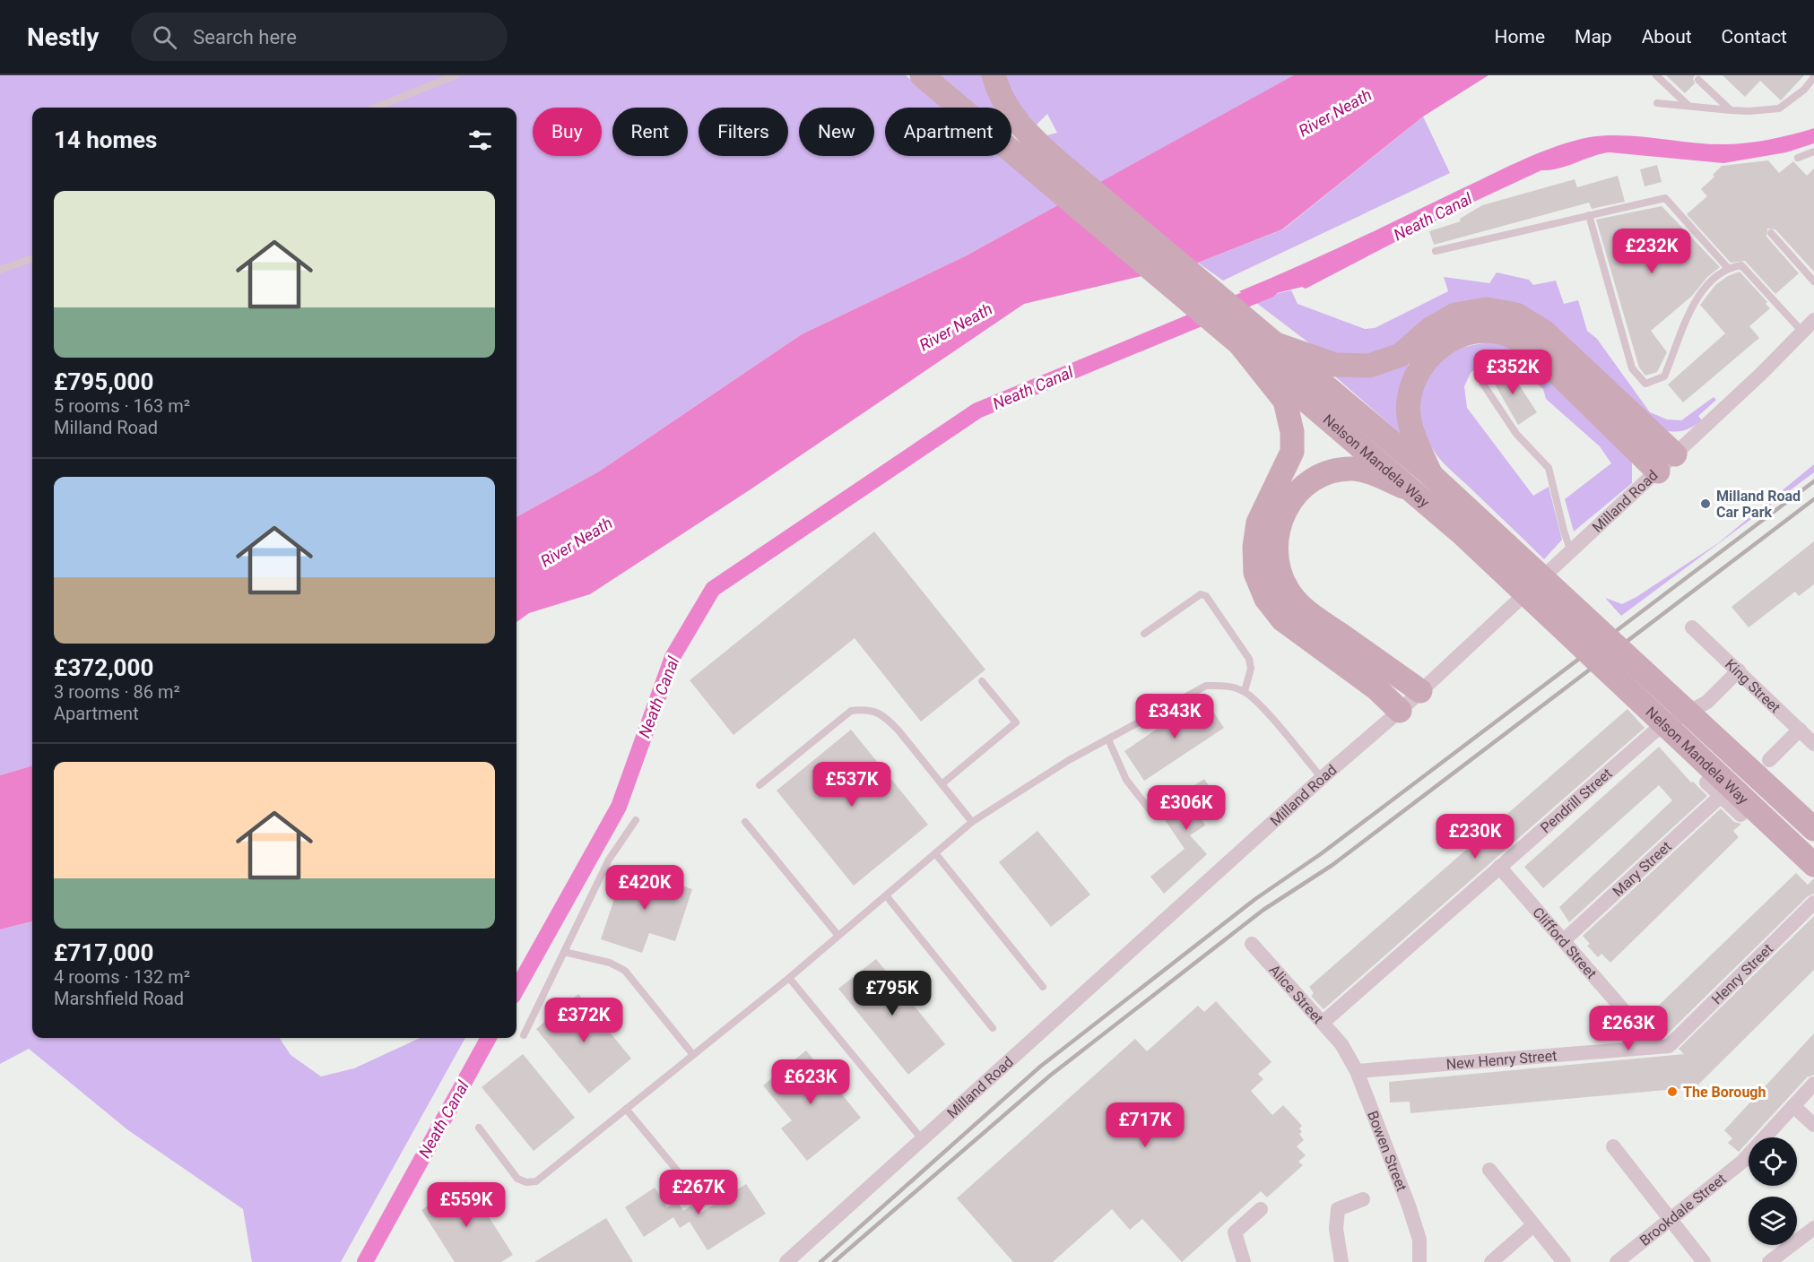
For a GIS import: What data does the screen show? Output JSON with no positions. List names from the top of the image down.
{
  "streets": {
    "main road": ["Nelson Mandela Way"],
    "street": [
      "Milland Road",
      "King Street",
      "Pendrill Street",
      "Mary Street",
      "Clifford Street",
      "Henry Street",
      "Alice Street",
      "New Henry Street",
      "Bowen Street",
      "Brookdale Street"
    ]
  },
  "crossings": [
    ["King Street", "Pendrill Street"],
    ["Pendrill Street", "Clifford Street"],
    ["Pendrill Street", "Alice Street"],
    ["Mary Street", "Clifford Street"],
    ["Clifford Street", "New Henry Street"],
    ["Henry Street", "New Henry Street"],
    ["Alice Street", "Bowen Street"],
    ["New Henry Street", "Bowen Street"]
  ],
  "water": ["River Neath", "Neath Canal"],
  "places": ["Milland Road Car Park", "The Borough"],
  "page": {
    "header": "Nestly",
    "search": "Search here",
    "nav": [
      "Home",
      "Map",
      "About",
      "Contact"
    ],
    "chip": [
      "Buy",
      "Rent",
      "Filters",
      "New",
      "Apartment"
    ],
    "heading": "14 homes",
    "list": [
      {
        "name": "£795,000",
        "note": "5 rooms · 163 m² · Milland Road"
      },
      {
        "name": "£372,000",
        "note": "3 rooms · 86 m² · Apartment"
      },
      {
        "name": "£717,000",
        "note": "4 rooms · 132 m² · Marshfield Road"
      }
    ],
    "price": [
      "£232K",
      "£352K",
      "£343K",
      "£537K",
      "£306K",
      "£230K",
      "£420K",
      "£795K",
      "£372K",
      "£263K",
      "£623K",
      "£717K",
      "£267K",
      "£559K"
    ]
  }
}
